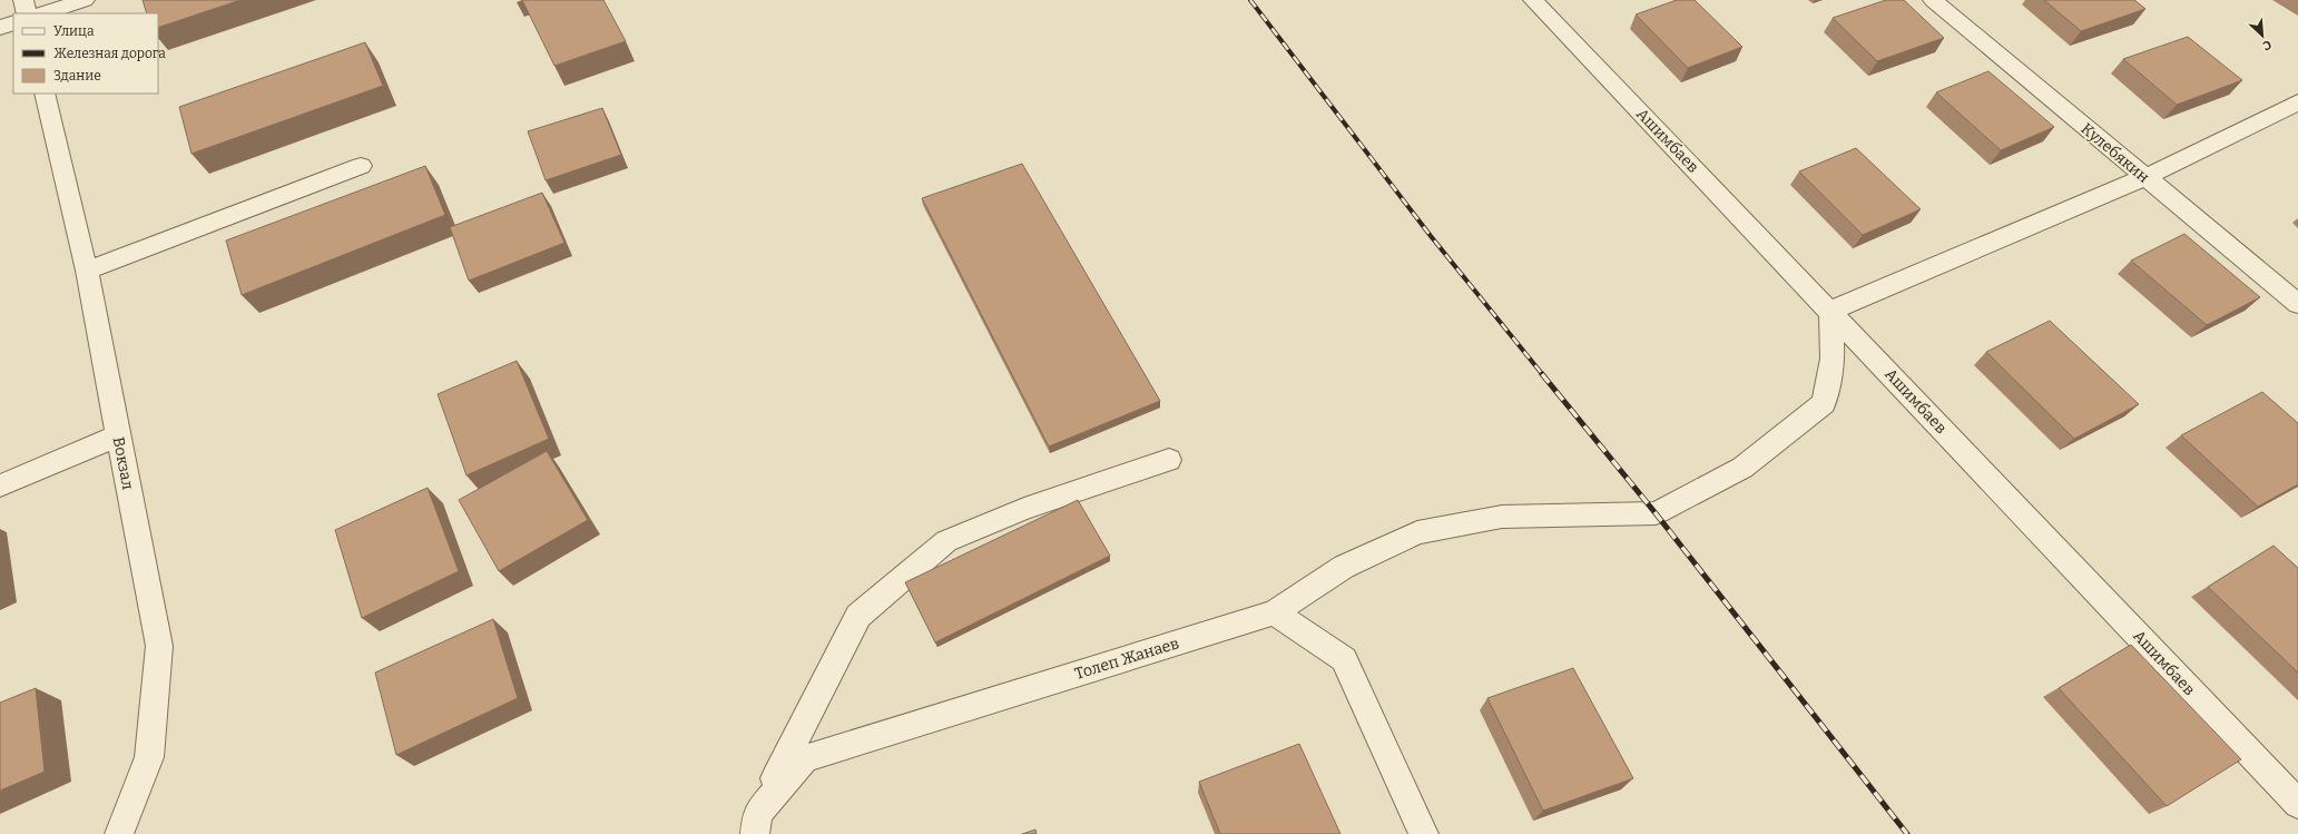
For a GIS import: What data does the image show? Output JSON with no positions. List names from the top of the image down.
{
  "streets": {
    "street": [
      "Ашимбаев",
      "Кулебякин",
      "Вокзал",
      "Толеп Жанаев"
    ]
  },
  "crossings": [
    ["Ашимбаев", "Толеп Жанаев"]
  ],
  "legend": ["Улица", "Железная дорога", "Здание"],
  "north": "bottom right"
}
